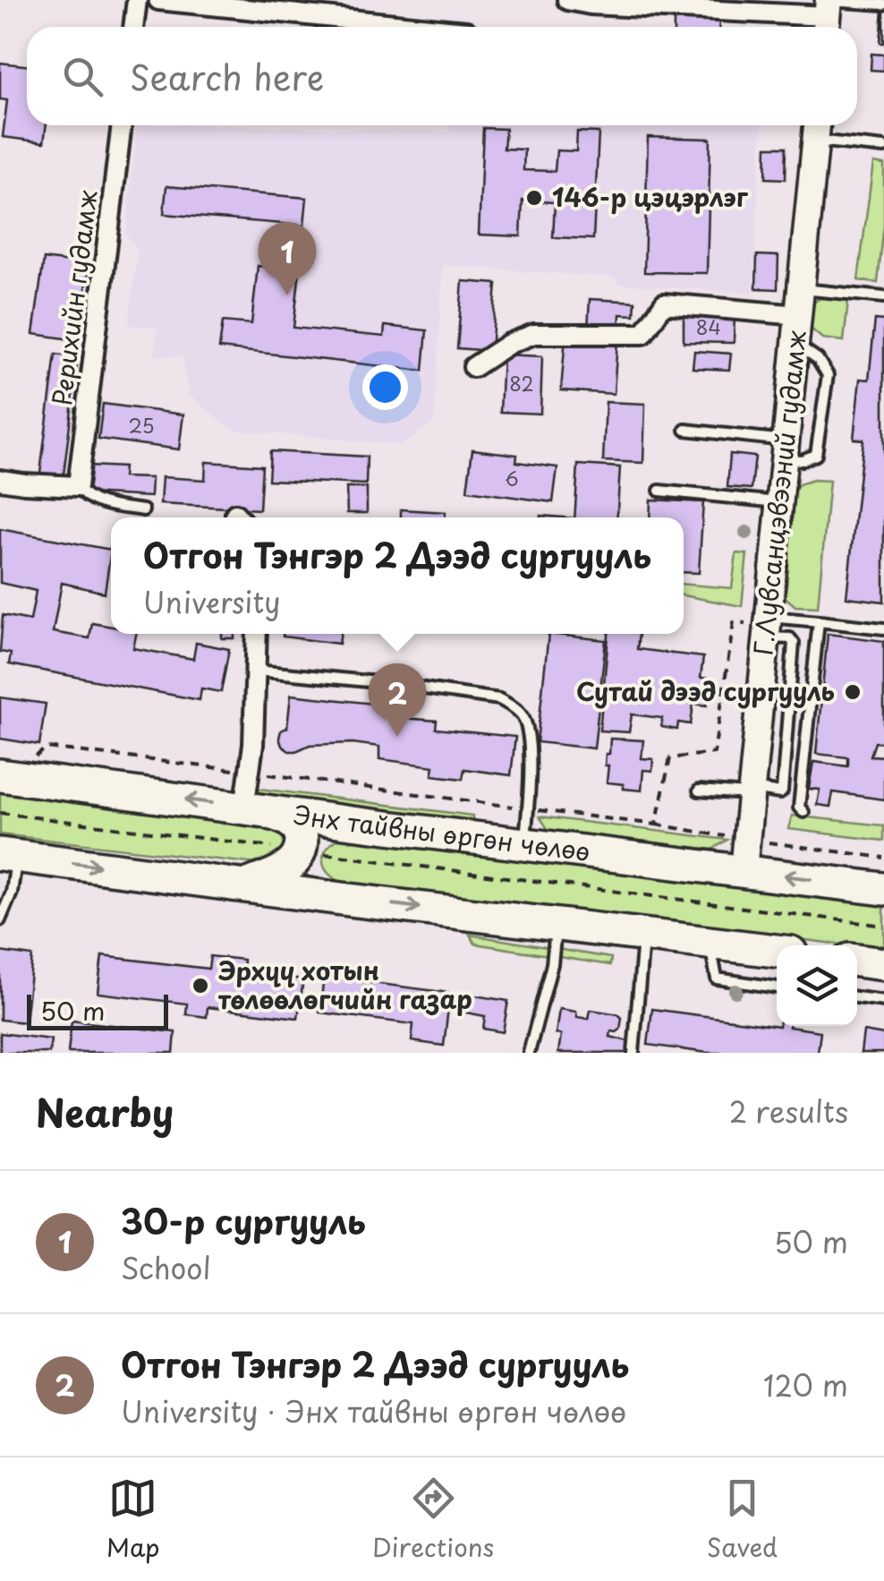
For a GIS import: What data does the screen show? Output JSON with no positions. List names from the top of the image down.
{
  "streets": {
    "highway": ["Энх тайвны өргөн чөлөө"],
    "street": ["Рерихийн гудамж", "Г.Лувсанцэвээний гудамж"]
  },
  "crossings": [
    ["Г.Лувсанцэвээний гудамж", "Энх тайвны өргөн чөлөө"]
  ],
  "places": ["146-р цэцэрлэг", "Сутай дээд сургууль", "Эрхүү хотын төлөөлөгчийн газар"],
  "house_numbers": [
    "84",
    "82",
    "25",
    "6"
  ],
  "scale_bar": "50 m",
  "page": {
    "search": "Search here",
    "pins": ["1", "2"],
    "popup": ["Отгон Тэнгэр 2 Дээд сургууль", "University"],
    "scale": "50 m",
    "heading": ["Nearby", "2 results"],
    "list": [
      {
        "mark": "1",
        "name": "30-р сургууль",
        "note": "School",
        "value": "50 m"
      },
      {
        "mark": "2",
        "name": "Отгон Тэнгэр 2 Дээд сургууль",
        "note": "University · Энх тайвны өргөн чөлөө",
        "value": "120 m"
      }
    ],
    "nav": ["Map", "Directions", "Saved"]
  }
}
